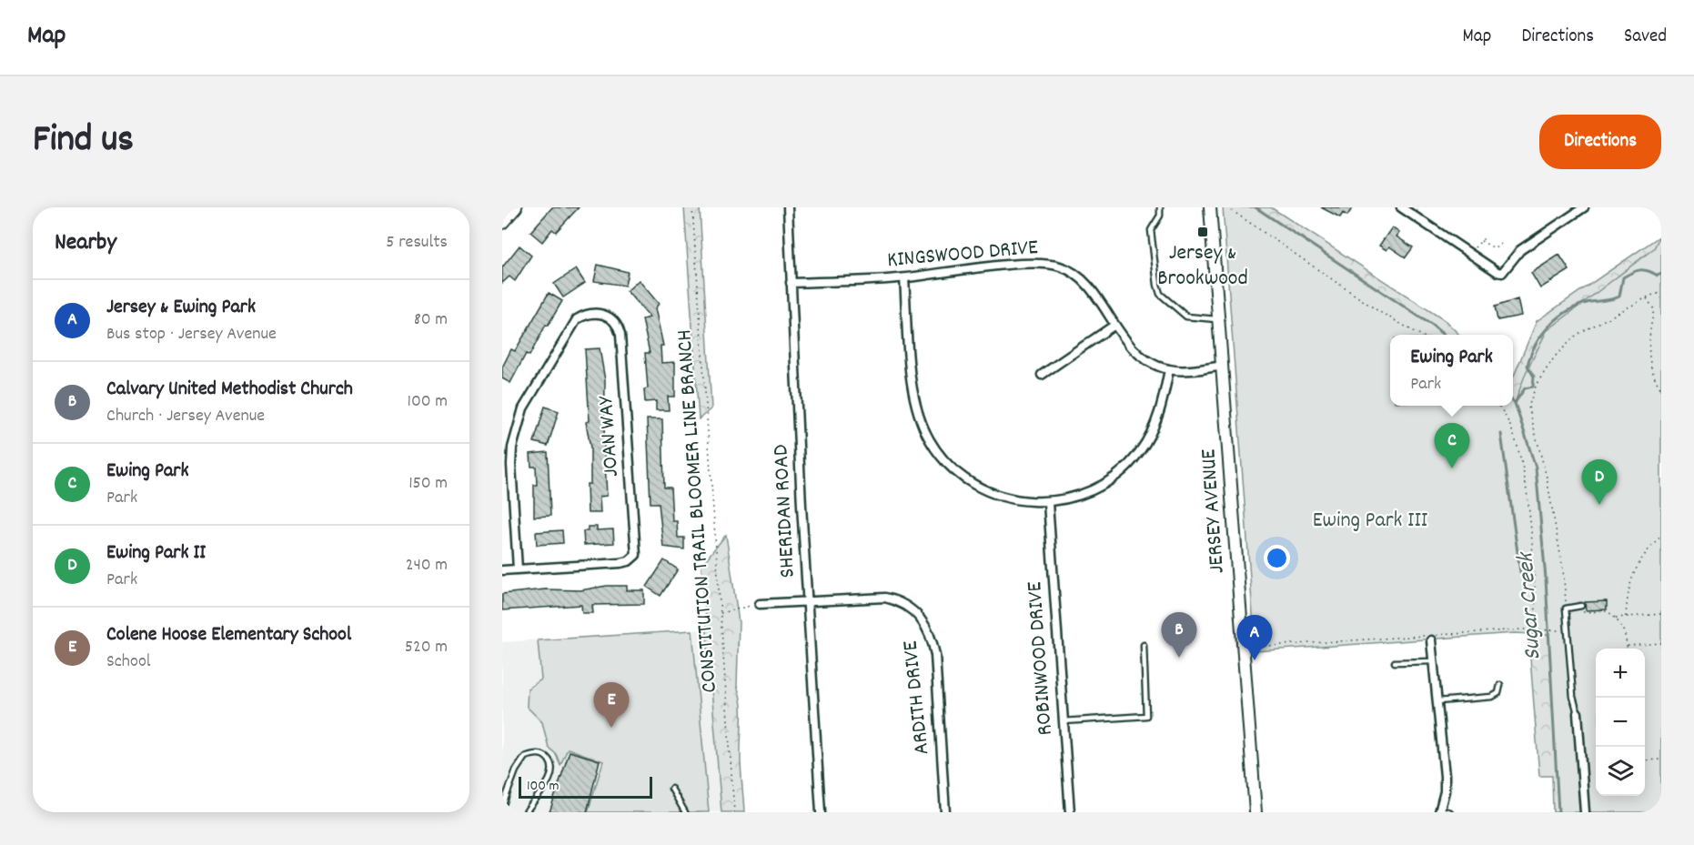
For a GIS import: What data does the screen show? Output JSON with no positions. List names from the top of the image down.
{
  "streets": {
    "street": [
      "KINGSWOOD DRIVE",
      "JOAN WAY",
      "SHERIDAN ROAD",
      "JERSEY AVENUE",
      "ROBINWOOD DRIVE",
      "ARDITH DRIVE"
    ],
    "path": ["CONSTITUTION TRAIL BLOOMER LINE BRANCH"]
  },
  "crossings": [
    ["KINGSWOOD DRIVE", "SHERIDAN ROAD"],
    ["SHERIDAN ROAD", "ARDITH DRIVE"]
  ],
  "water": ["Sugar Creek"],
  "parks": ["Ewing Park III"],
  "places": {
    "transit": ["Jersey & Brookwood"]
  },
  "scale_bar": "100 m",
  "page": {
    "header": "Map",
    "nav": ["Map", "Directions", "Saved"],
    "title": "Find us",
    "buttons": "Directions",
    "heading": ["Nearby", "5 results"],
    "list": [
      {
        "mark": "A",
        "name": "Jersey & Ewing Park",
        "note": "Bus stop · Jersey Avenue",
        "value": "80 m"
      },
      {
        "mark": "B",
        "name": "Calvary United Methodist Church",
        "note": "Church · Jersey Avenue",
        "value": "100 m"
      },
      {
        "mark": "C",
        "name": "Ewing Park",
        "note": "Park",
        "value": "150 m"
      },
      {
        "mark": "D",
        "name": "Ewing Park II",
        "note": "Park",
        "value": "240 m"
      },
      {
        "mark": "E",
        "name": "Colene Hoose Elementary School",
        "note": "School",
        "value": "520 m"
      }
    ],
    "popup": ["Ewing Park", "Park"],
    "pins": [
      "C",
      "D",
      "B",
      "A",
      "E"
    ],
    "map_buttons": ["+", "−"],
    "scale": "100 m"
  }
}
